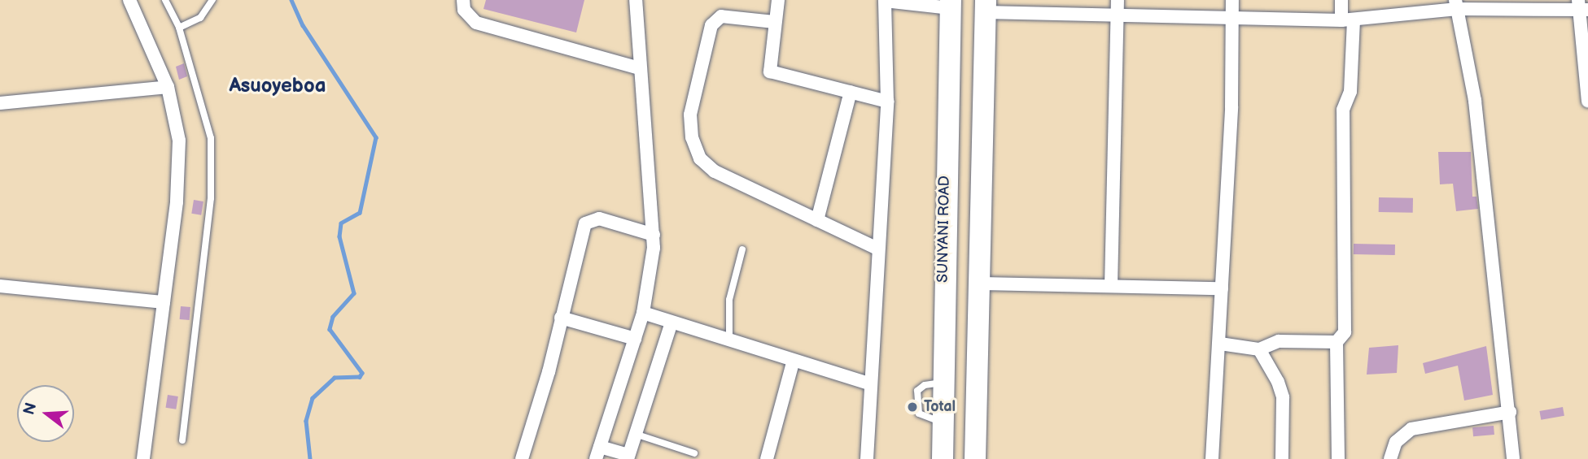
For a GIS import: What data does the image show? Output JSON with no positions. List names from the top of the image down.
{
  "streets": {
    "main road": ["SUNYANI ROAD"]
  },
  "districts": ["Asuoyeboa"],
  "places": ["Total"],
  "north": "left"
}
